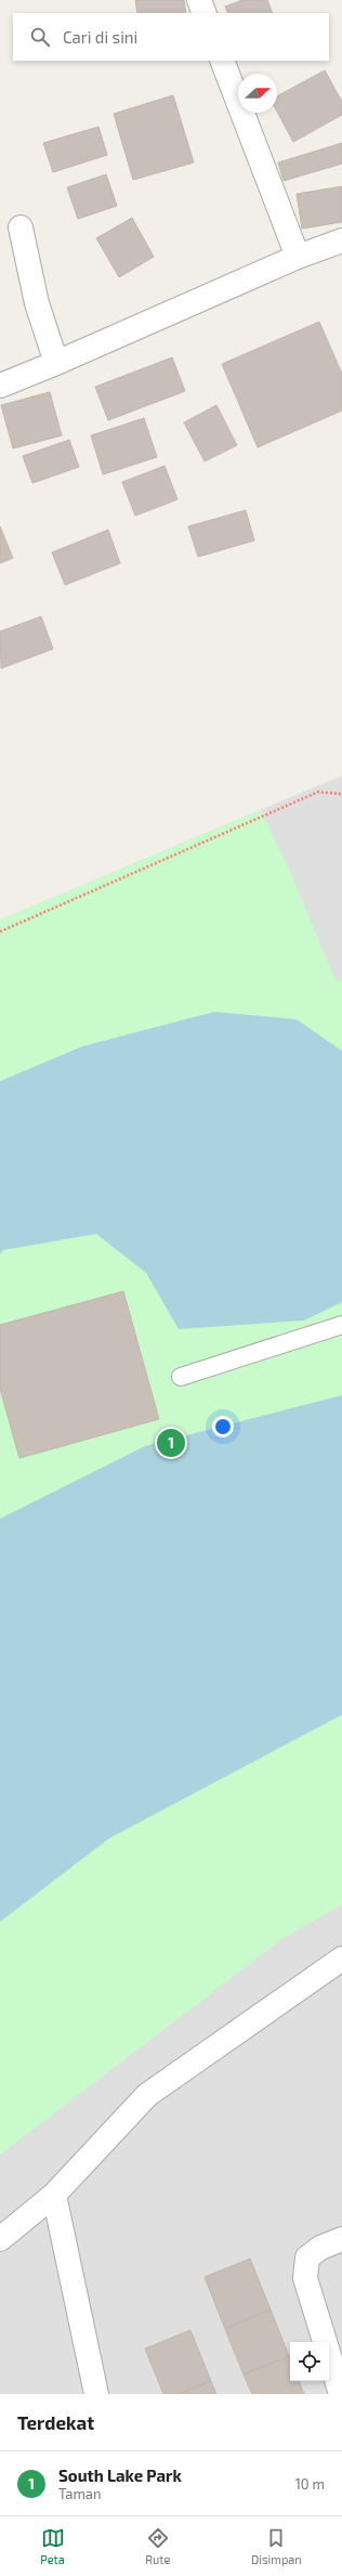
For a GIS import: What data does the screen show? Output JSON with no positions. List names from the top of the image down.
{
  "north": "right",
  "page": {
    "search": "Cari di sini",
    "pins": "1",
    "heading": "Terdekat",
    "list": [
      {
        "mark": "1",
        "name": "South Lake Park",
        "note": "Taman",
        "value": "10 m"
      }
    ],
    "nav": ["Peta", "Rute", "Disimpan"]
  }
}
